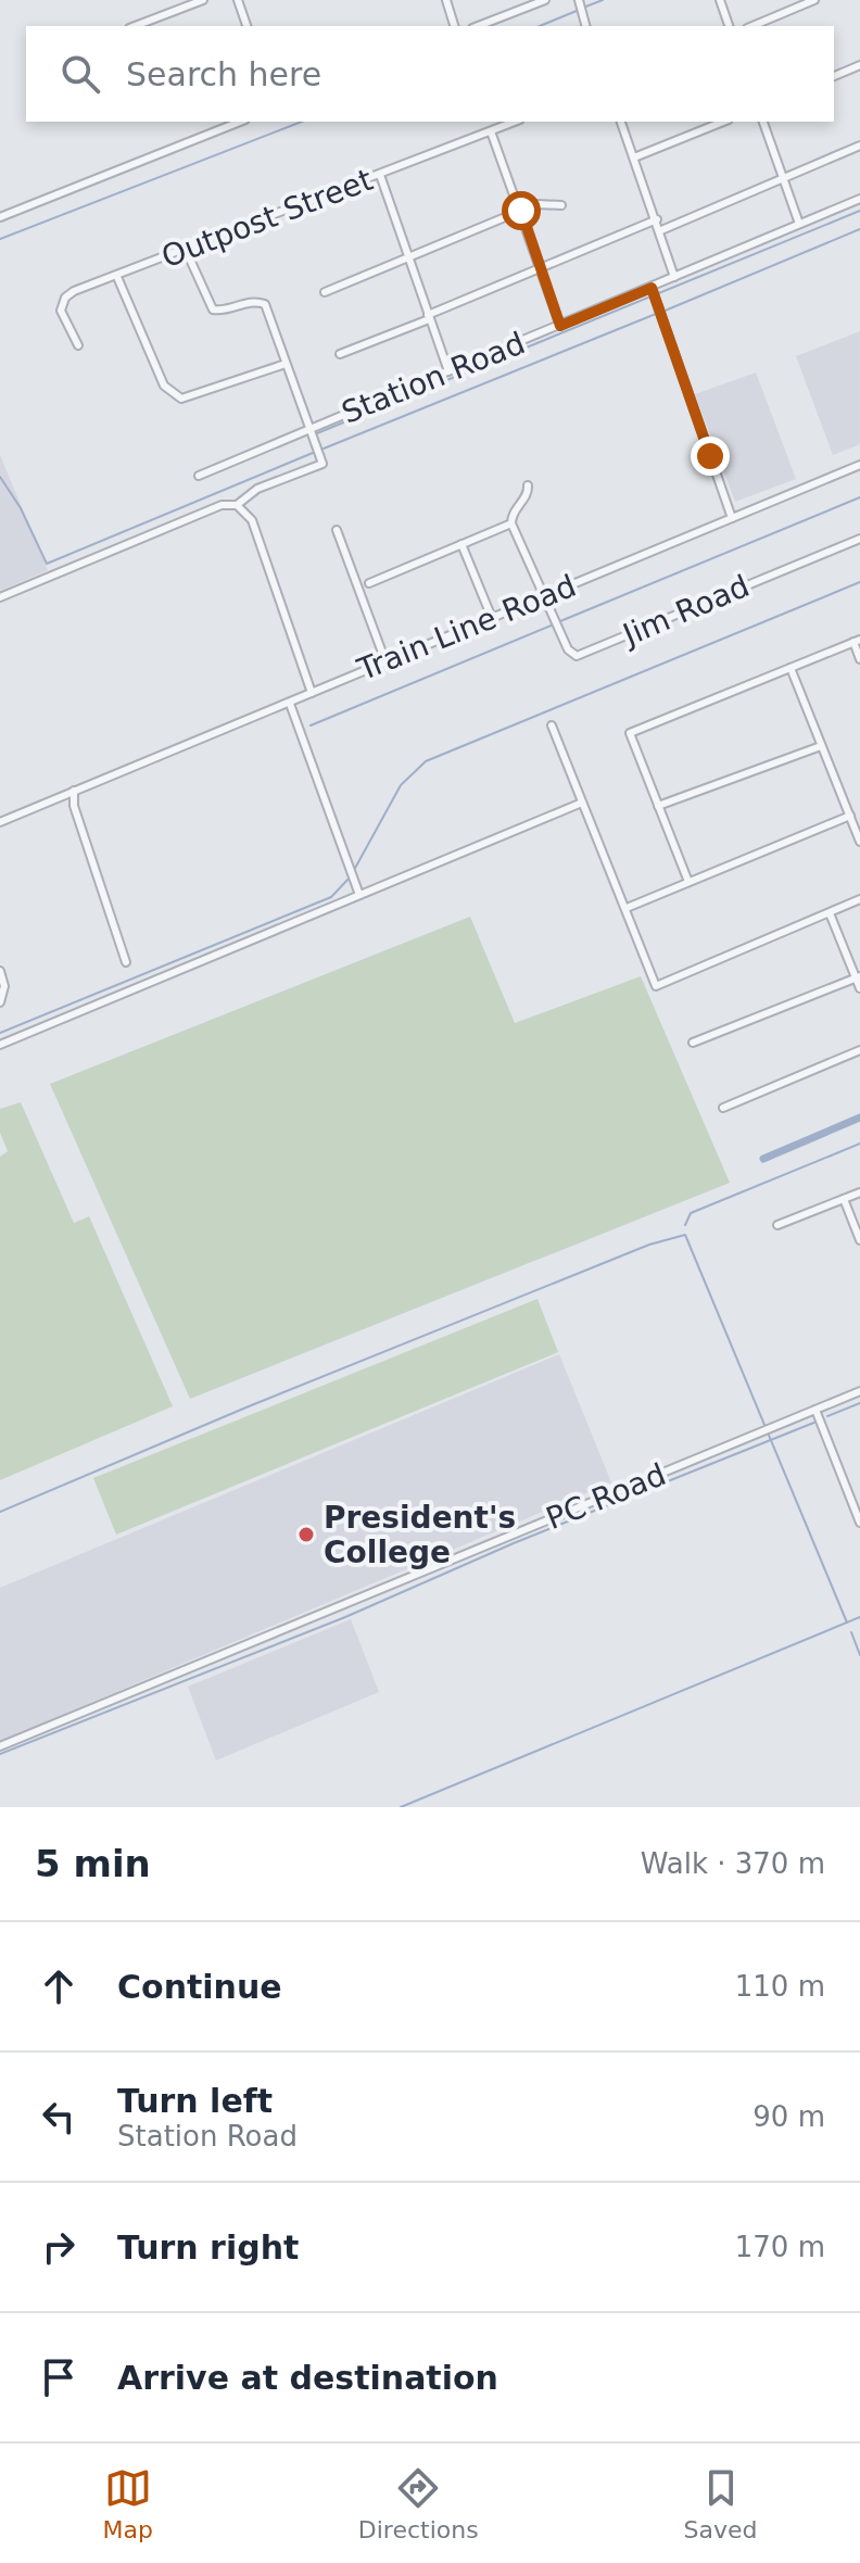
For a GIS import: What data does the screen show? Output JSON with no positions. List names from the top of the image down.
{
  "streets": {
    "street": [
      "Outpost Street",
      "Station Road",
      "Jim Road",
      "Train Line Road",
      "PC Road"
    ]
  },
  "crossings": [
    ["Jim Road", "Train Line Road"]
  ],
  "places": ["President's College"],
  "page": {
    "search": "Search here",
    "heading": ["5 min", "Walk · 370 m"],
    "list": [
      ["Continue", "110 m"],
      ["Turn left", "Station Road", "90 m"],
      ["Turn right", "170 m"],
      "Arrive at destination"
    ],
    "nav": ["Map", "Directions", "Saved"]
  }
}
